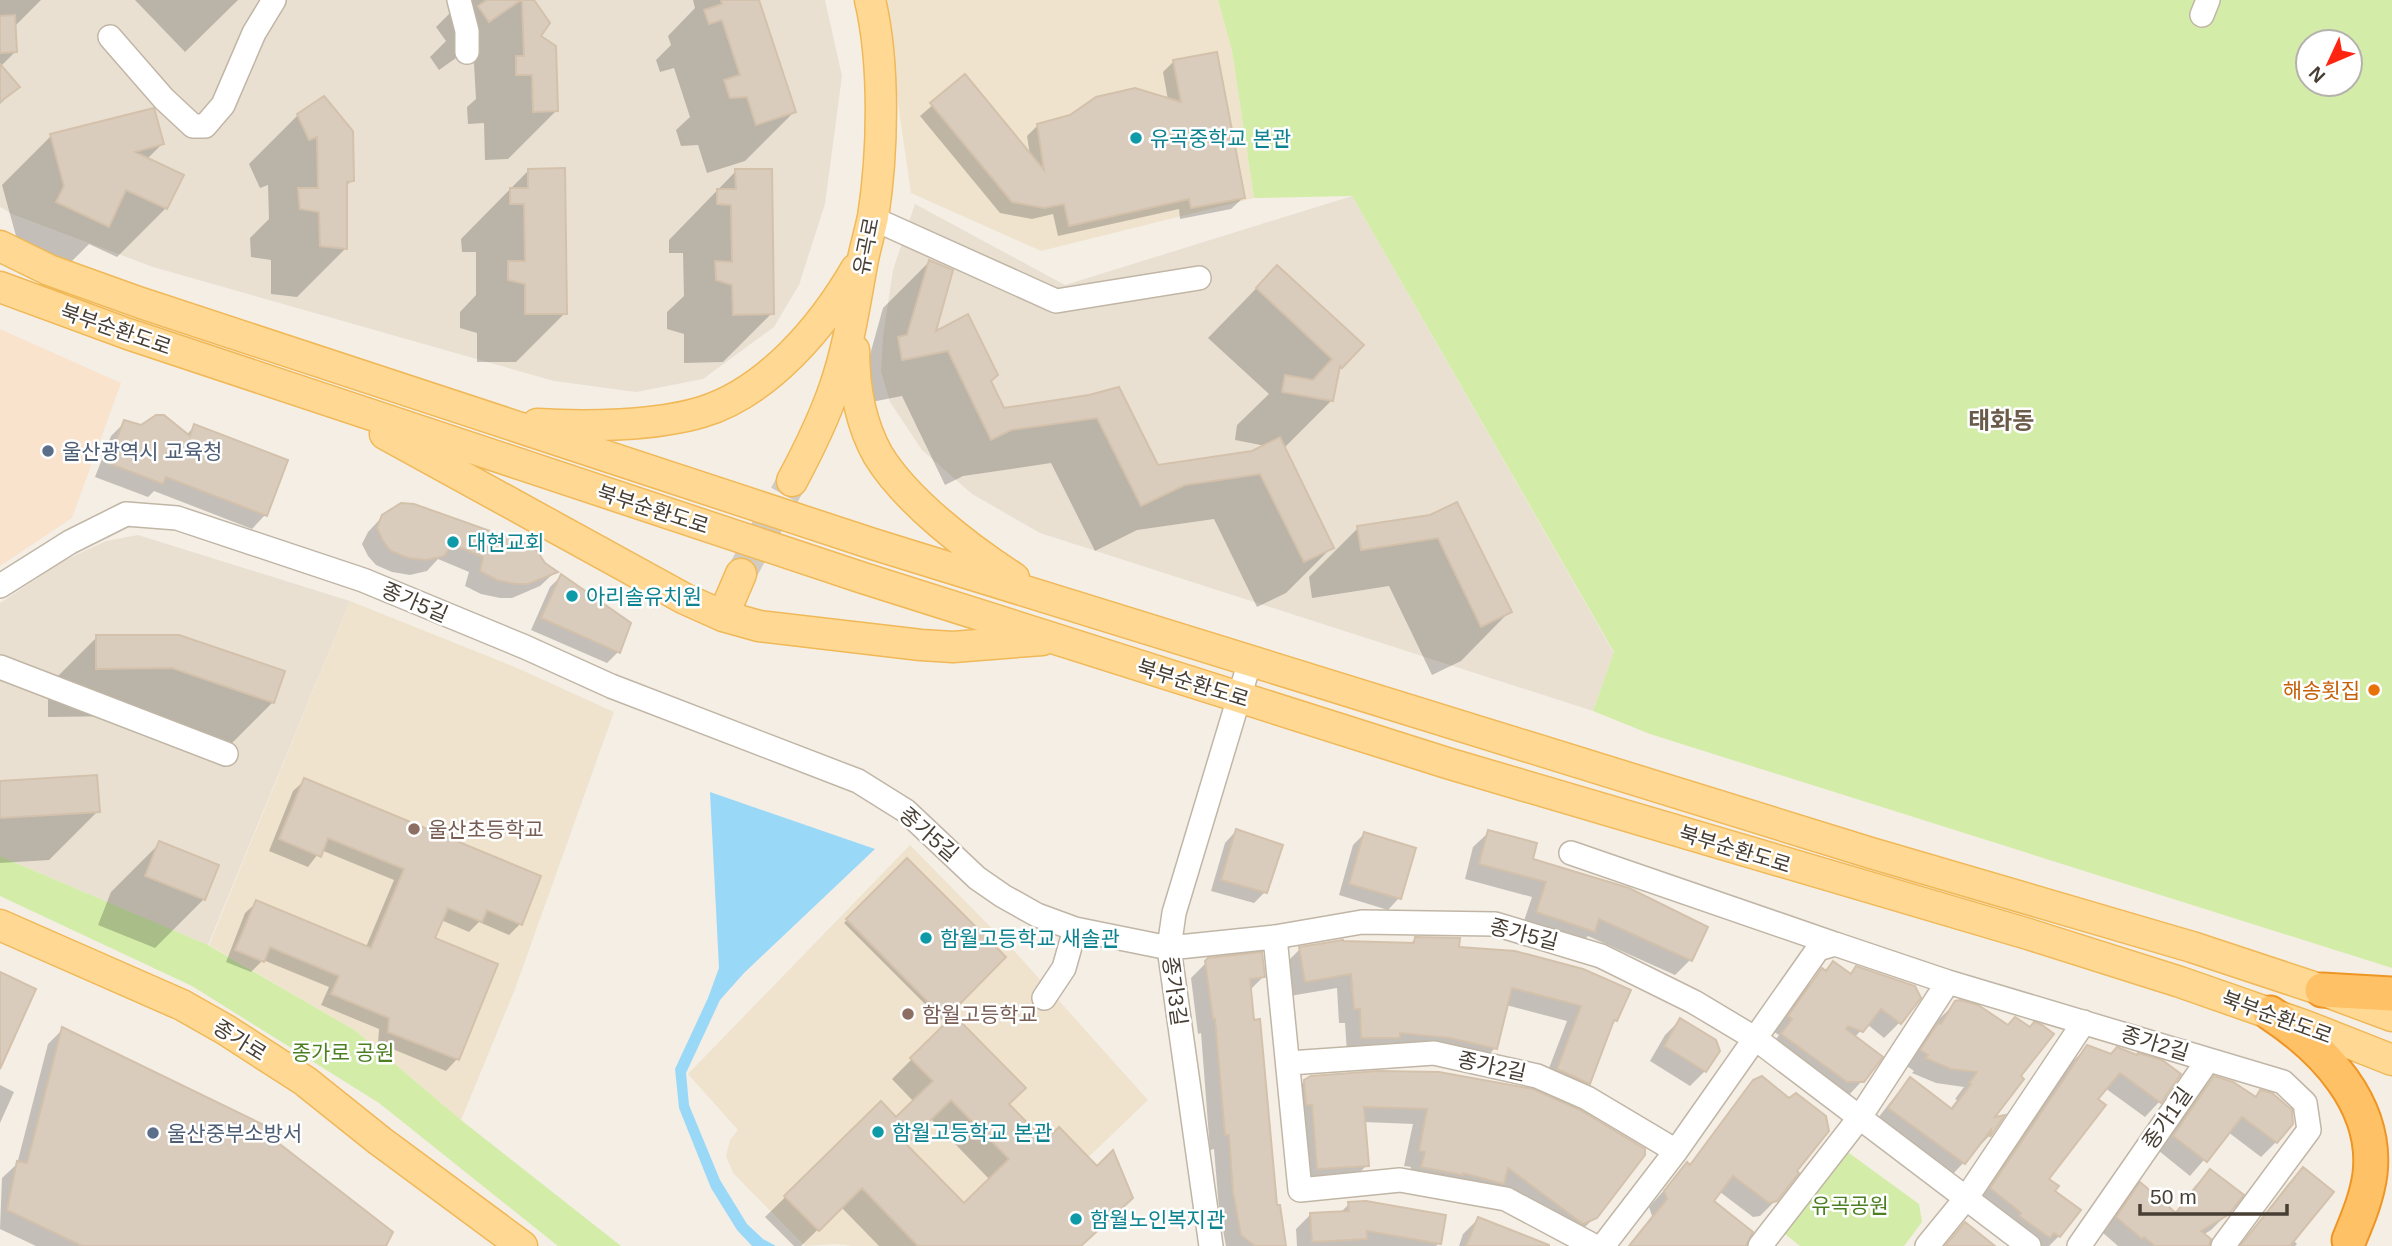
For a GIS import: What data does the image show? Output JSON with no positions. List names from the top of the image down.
{
  "streets": {
    "main road": ["유곡로", "북부순환도로", "종가로"],
    "street": [
      "종가5길",
      "종가3길",
      "종가2길",
      "종가1길"
    ]
  },
  "crossings": [
    ["북부순환도로", "종가3길"],
    ["종가5길", "종가3길"],
    ["종가2길", "종가1길"]
  ],
  "districts": ["태화동"],
  "parks": ["종가로 공원", "유곡공원"],
  "places": [
    "유곡중학교 본관",
    "울산광역시 교육청",
    "대현교회",
    "아리솔유치원",
    "해송횟집",
    "울산초등학교",
    "함월고등학교 새솔관",
    "함월고등학교",
    "함월고등학교 본관",
    "울산중부소방서",
    "함월노인복지관"
  ],
  "scale_bar": "50 m",
  "north": "bottom left"
}
